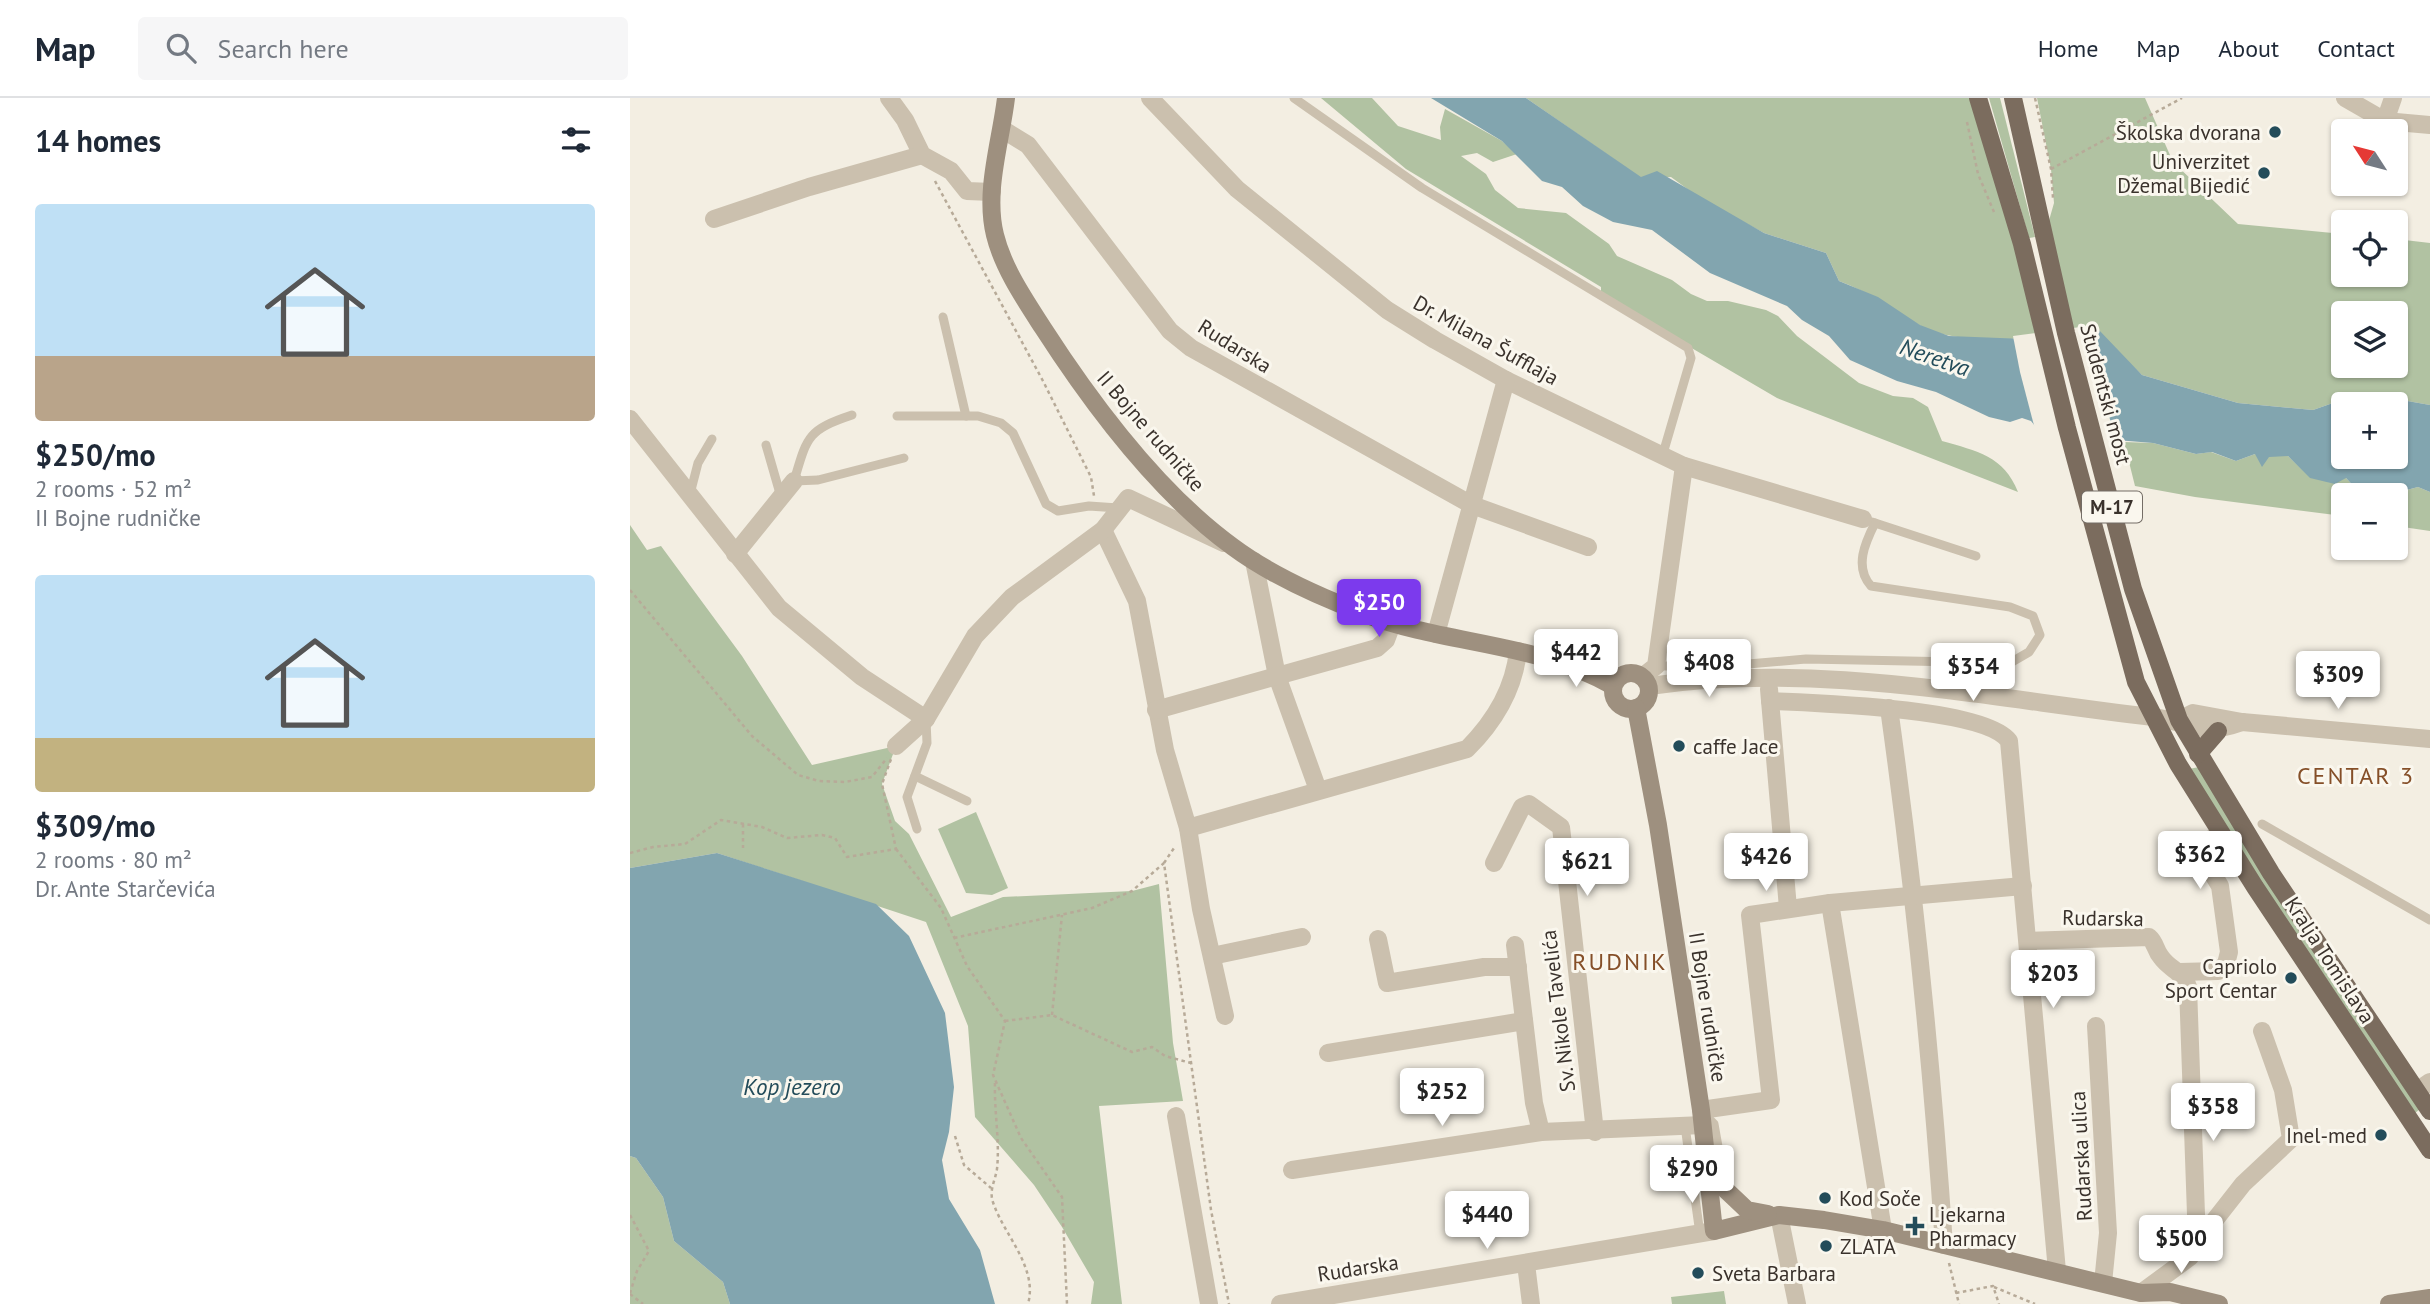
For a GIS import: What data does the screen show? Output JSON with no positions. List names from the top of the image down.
{
  "streets": {
    "main road": ["Studentski most", "M-17", "Kralja Tomislava"],
    "street": [
      "Dr. Milana Šufflaja",
      "Rudarska",
      "II Bojne rudničke",
      "Sv. Nikole Tavelića",
      "Rudarska ulica"
    ]
  },
  "crossings": [
    ["Rudarska", "II Bojne rudničke"],
    ["Rudarska", "Rudarska ulica"],
    ["Studentski most", "Kralja Tomislava"]
  ],
  "districts": ["CENTAR 3", "RUDNIK"],
  "water": ["Neretva", "Kop jezero"],
  "places": {
    "other": [
      "Školska dvorana",
      "Univerzitet Džemal Bijedić",
      "caffe Jace",
      "Capriolo Sport Centar",
      "Inel-med",
      "Kod Soče",
      "ZLATA",
      "Sveta Barbara"
    ],
    "health": ["Ljekarna Pharmacy"]
  },
  "north": "top left",
  "page": {
    "header": "Map",
    "search": "Search here",
    "nav": [
      "Home",
      "Map",
      "About",
      "Contact"
    ],
    "heading": "14 homes",
    "map_buttons": ["+", "−"],
    "list": [
      {
        "name": "$250/mo",
        "note": "2 rooms · 52 m² · II Bojne rudničke"
      },
      {
        "name": "$309/mo",
        "note": "2 rooms · 80 m² · Dr. Ante Starčevića"
      }
    ],
    "price": [
      "$250",
      "$442",
      "$408",
      "$354",
      "$309",
      "$362",
      "$426",
      "$621",
      "$203",
      "$252",
      "$358",
      "$290",
      "$440",
      "$500"
    ]
  }
}
